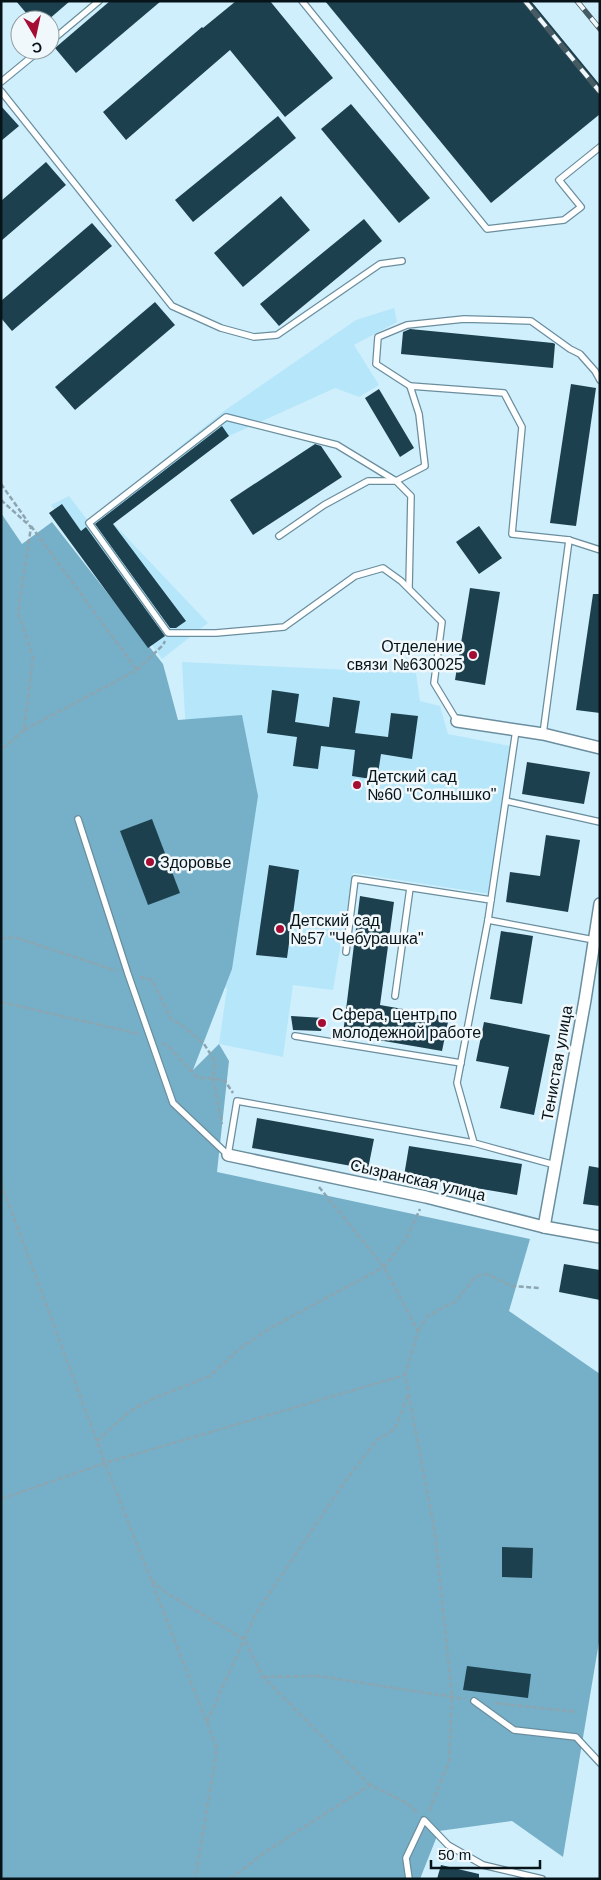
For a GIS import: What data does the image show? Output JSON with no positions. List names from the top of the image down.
{
  "streets": {
    "street": ["Тенистая улица", "Сызранская улица"]
  },
  "crossings": [
    ["Тенистая улица", "Сызранская улица"]
  ],
  "places": [
    "Отделение связи №630025",
    "Детский сад №60 \"Солнышко\"",
    "Здоровье",
    "Детский сад №57 \"Чебурашка\"",
    "Сфера, центр по молодежной работе"
  ],
  "scale_bar": "50 m",
  "north": "bottom"
}
